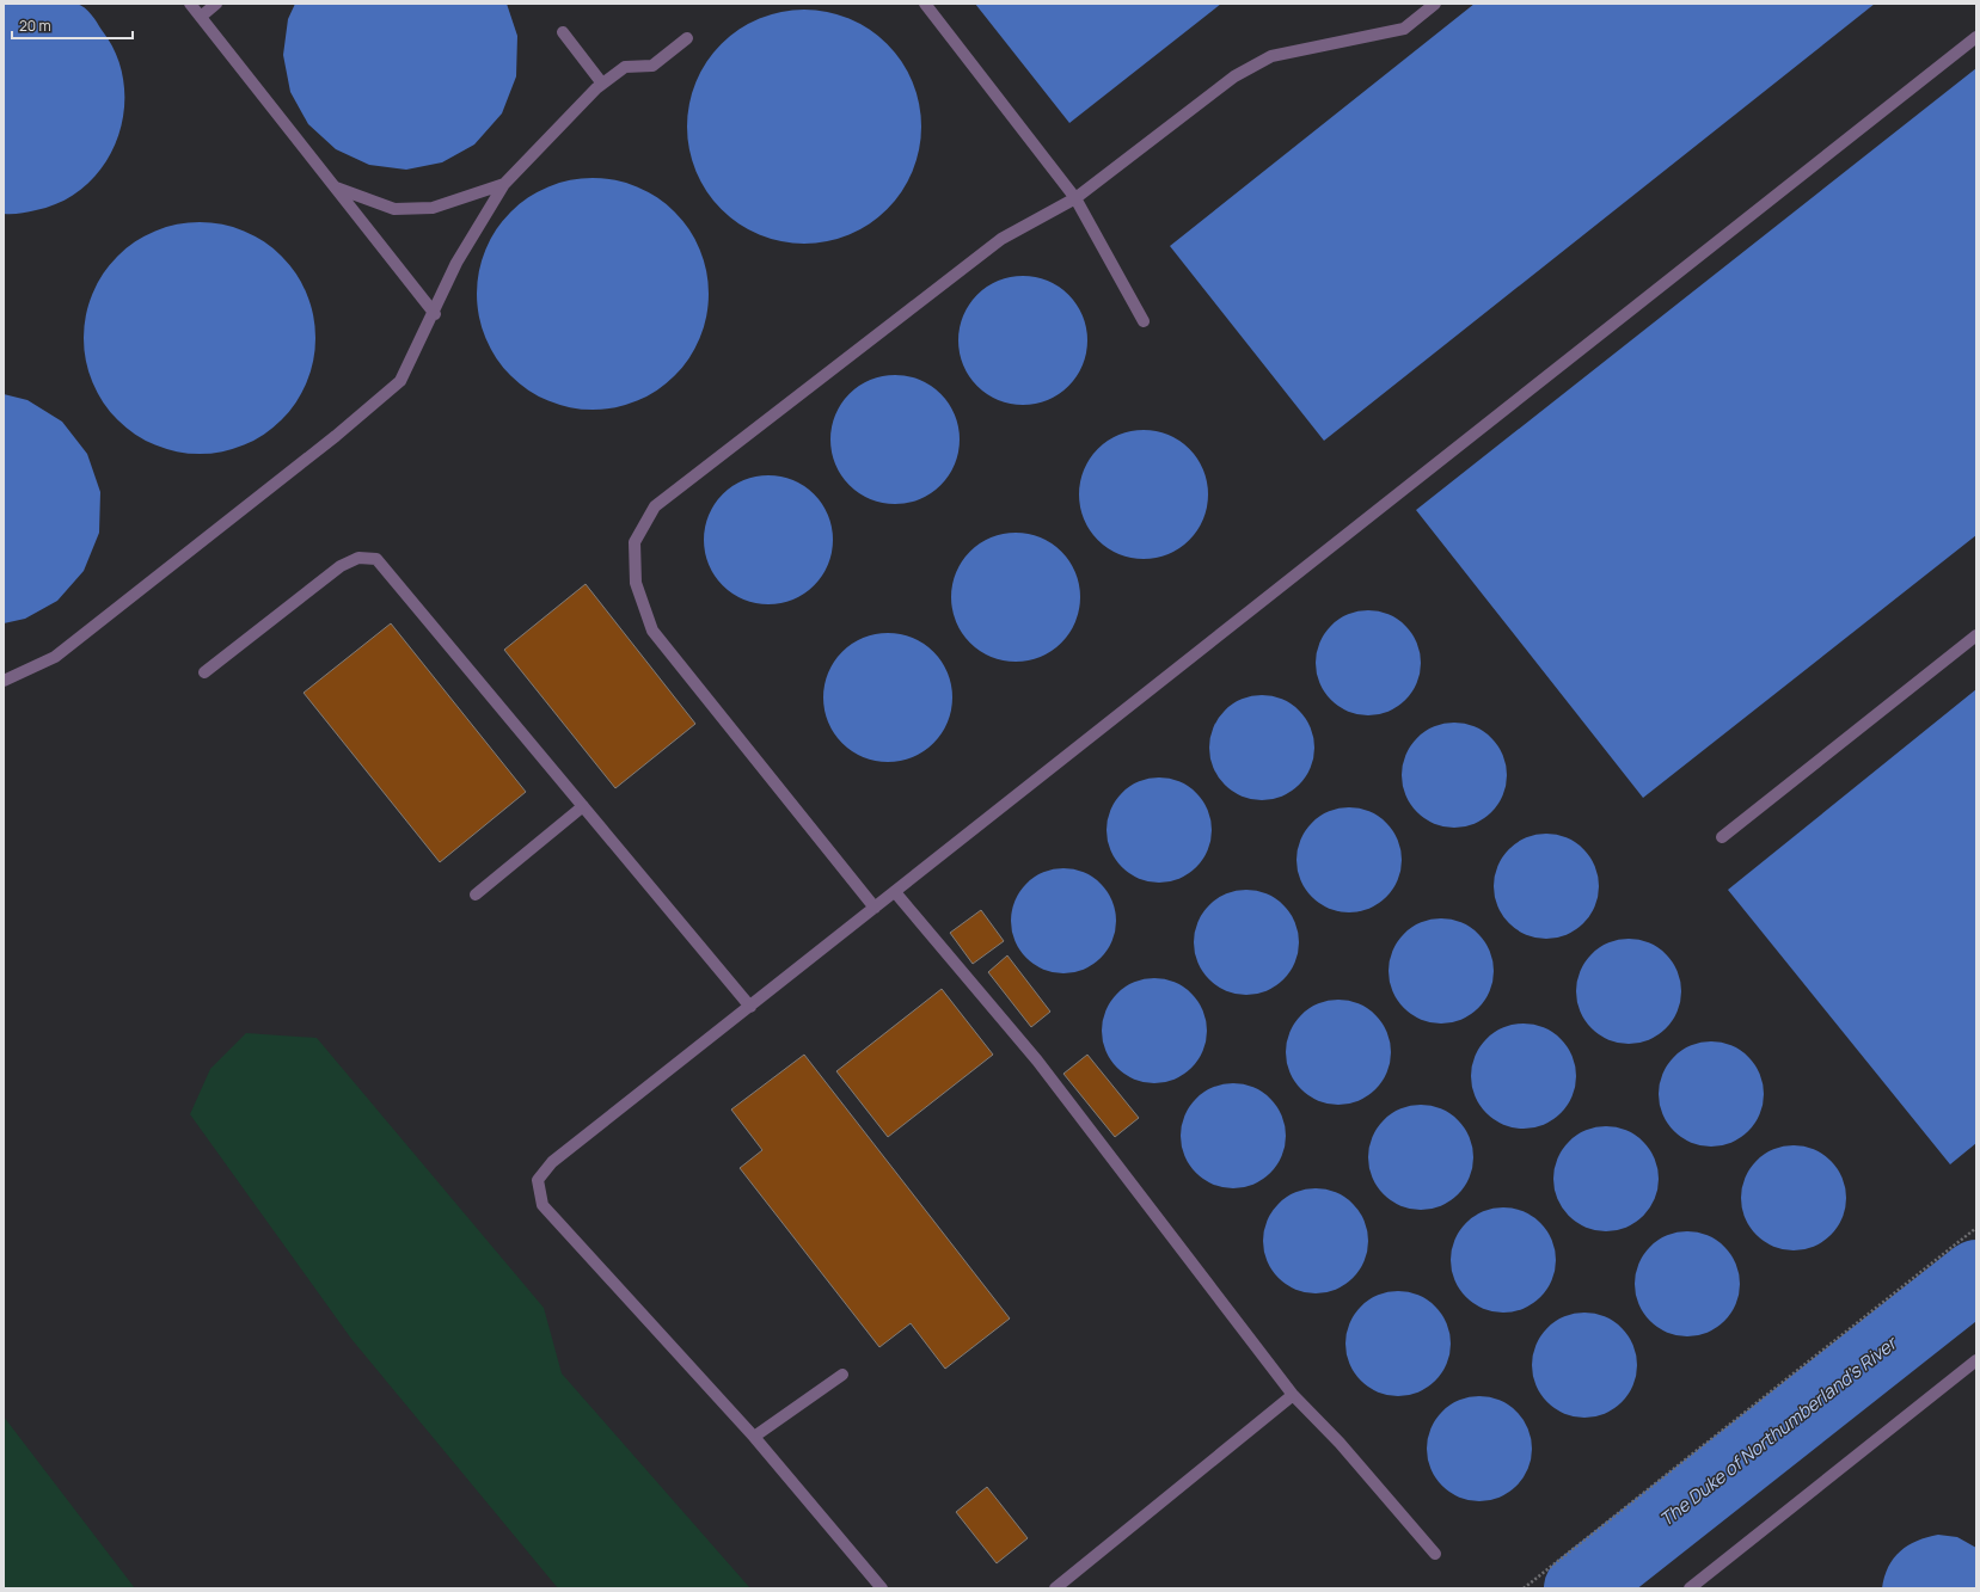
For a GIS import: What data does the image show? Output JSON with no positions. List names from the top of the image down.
{
  "water": ["The Duke of Northumberland's River"],
  "scale_bar": "20 m"
}
